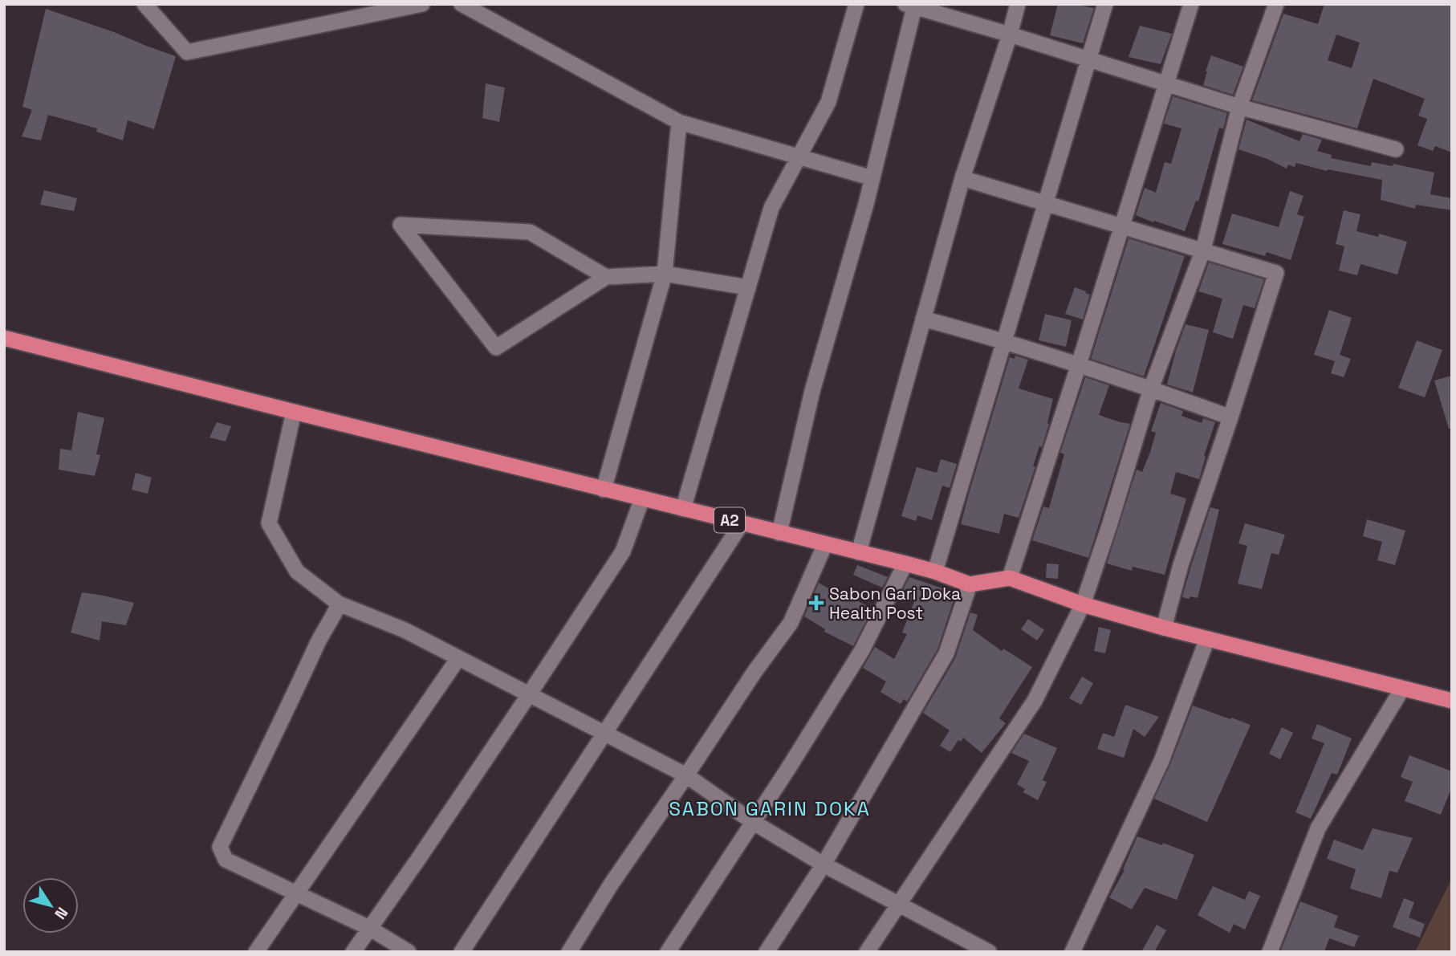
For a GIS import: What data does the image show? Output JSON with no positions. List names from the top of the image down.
{
  "streets": {
    "highway": ["A2"]
  },
  "districts": ["SABON GARIN DOKA"],
  "places": {
    "health": ["Sabon Gari Doka Health Post"]
  },
  "north": "bottom right"
}
